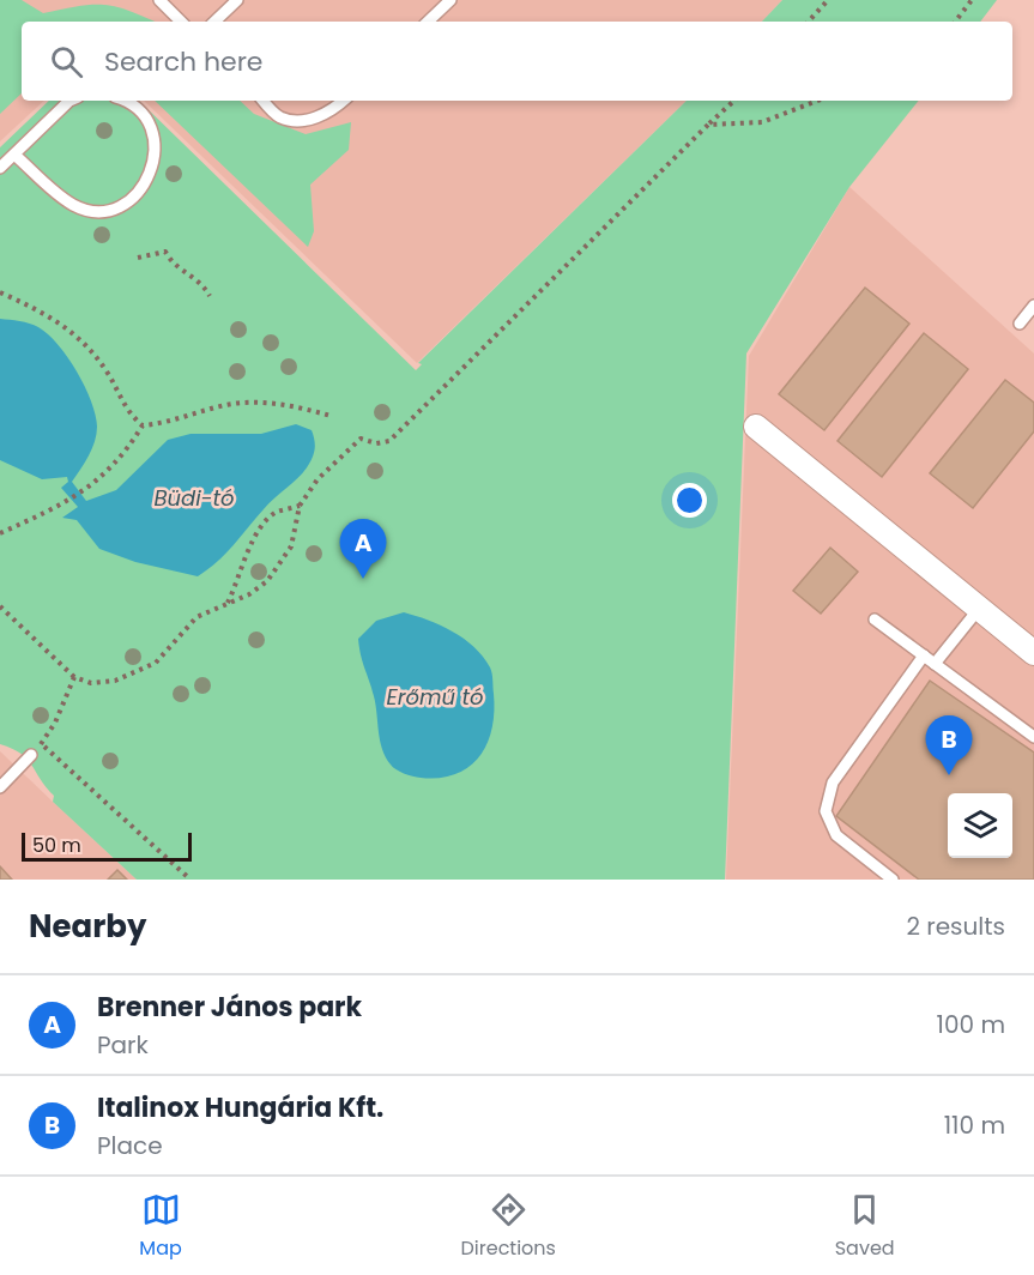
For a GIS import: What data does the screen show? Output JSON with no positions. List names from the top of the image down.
{
  "water": ["Büdi-tó", "Erőmű tó"],
  "scale_bar": "50 m",
  "page": {
    "search": "Search here",
    "pins": ["A", "B"],
    "scale": "50 m",
    "heading": ["Nearby", "2 results"],
    "list": [
      {
        "mark": "A",
        "name": "Brenner János park",
        "note": "Park",
        "value": "100 m"
      },
      {
        "mark": "B",
        "name": "Italinox Hungária Kft.",
        "note": "Place",
        "value": "110 m"
      }
    ],
    "nav": ["Map", "Directions", "Saved"]
  }
}
